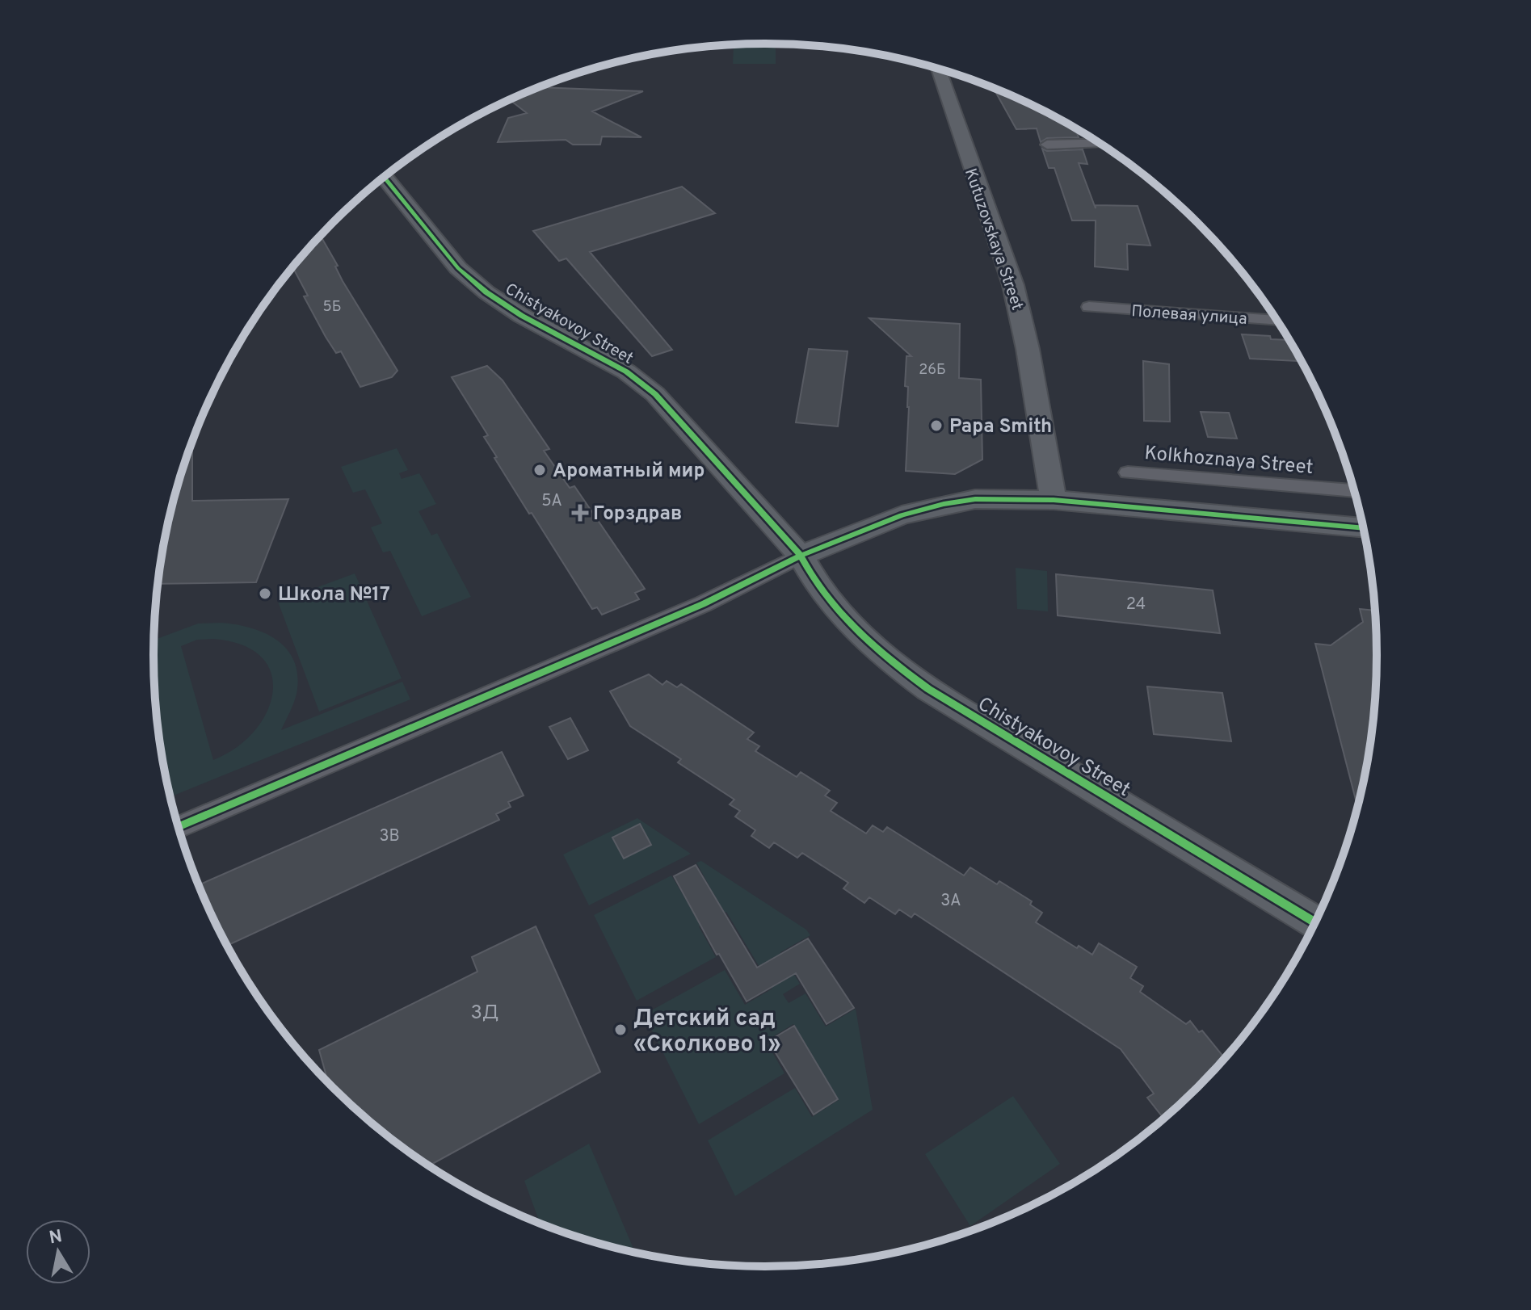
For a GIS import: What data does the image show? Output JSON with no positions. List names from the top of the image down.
{
  "streets": {
    "street": [
      "Kutuzovskaya Street",
      "Полевая улица",
      "Chistyakovoy Street",
      "Kolkhoznaya Street"
    ]
  },
  "places": {
    "other": [
      "Papa Smith",
      "Ароматный мир",
      "Школа №17",
      "Детский сад «Сколково 1»"
    ],
    "health": ["Горздрав"]
  },
  "house_numbers": [
    "5Б",
    "26Б",
    "5А",
    "24",
    "3В",
    "3А",
    "3Д"
  ],
  "north": "top"
}
